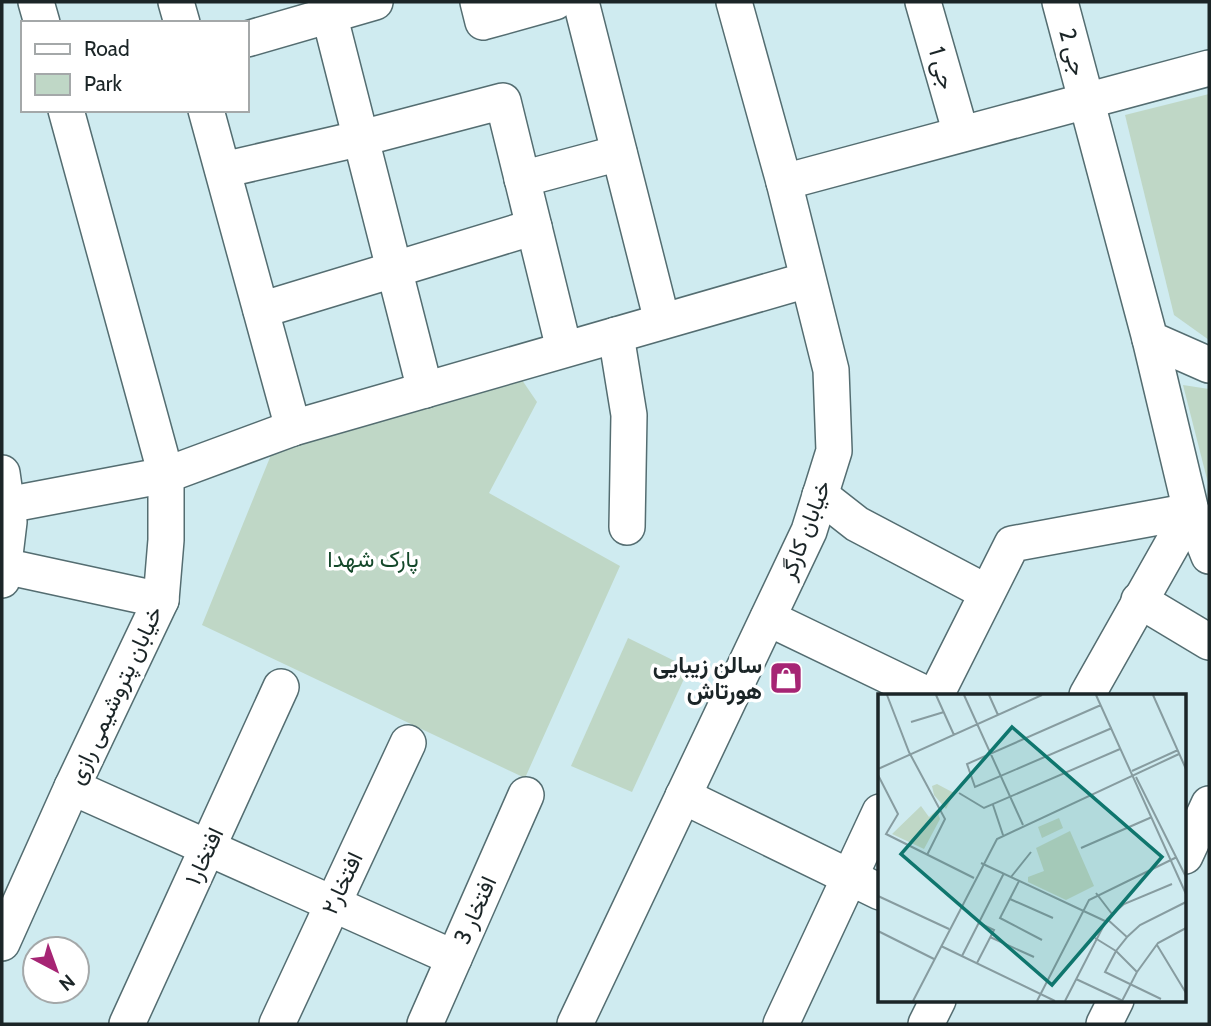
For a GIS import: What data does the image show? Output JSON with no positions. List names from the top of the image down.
{
  "streets": {
    "street": [
      "جی 2",
      "جی 1",
      "خیابان کارگر",
      "خیابان پتروشیمی رازی",
      "افتخار۱",
      "افتخار۲",
      "افتخار 3"
    ]
  },
  "parks": ["پارک شهدا"],
  "places": {
    "shop": ["سالن زیبایی هورتاش"]
  },
  "legend": ["Road", "Park"],
  "north": "bottom right"
}
